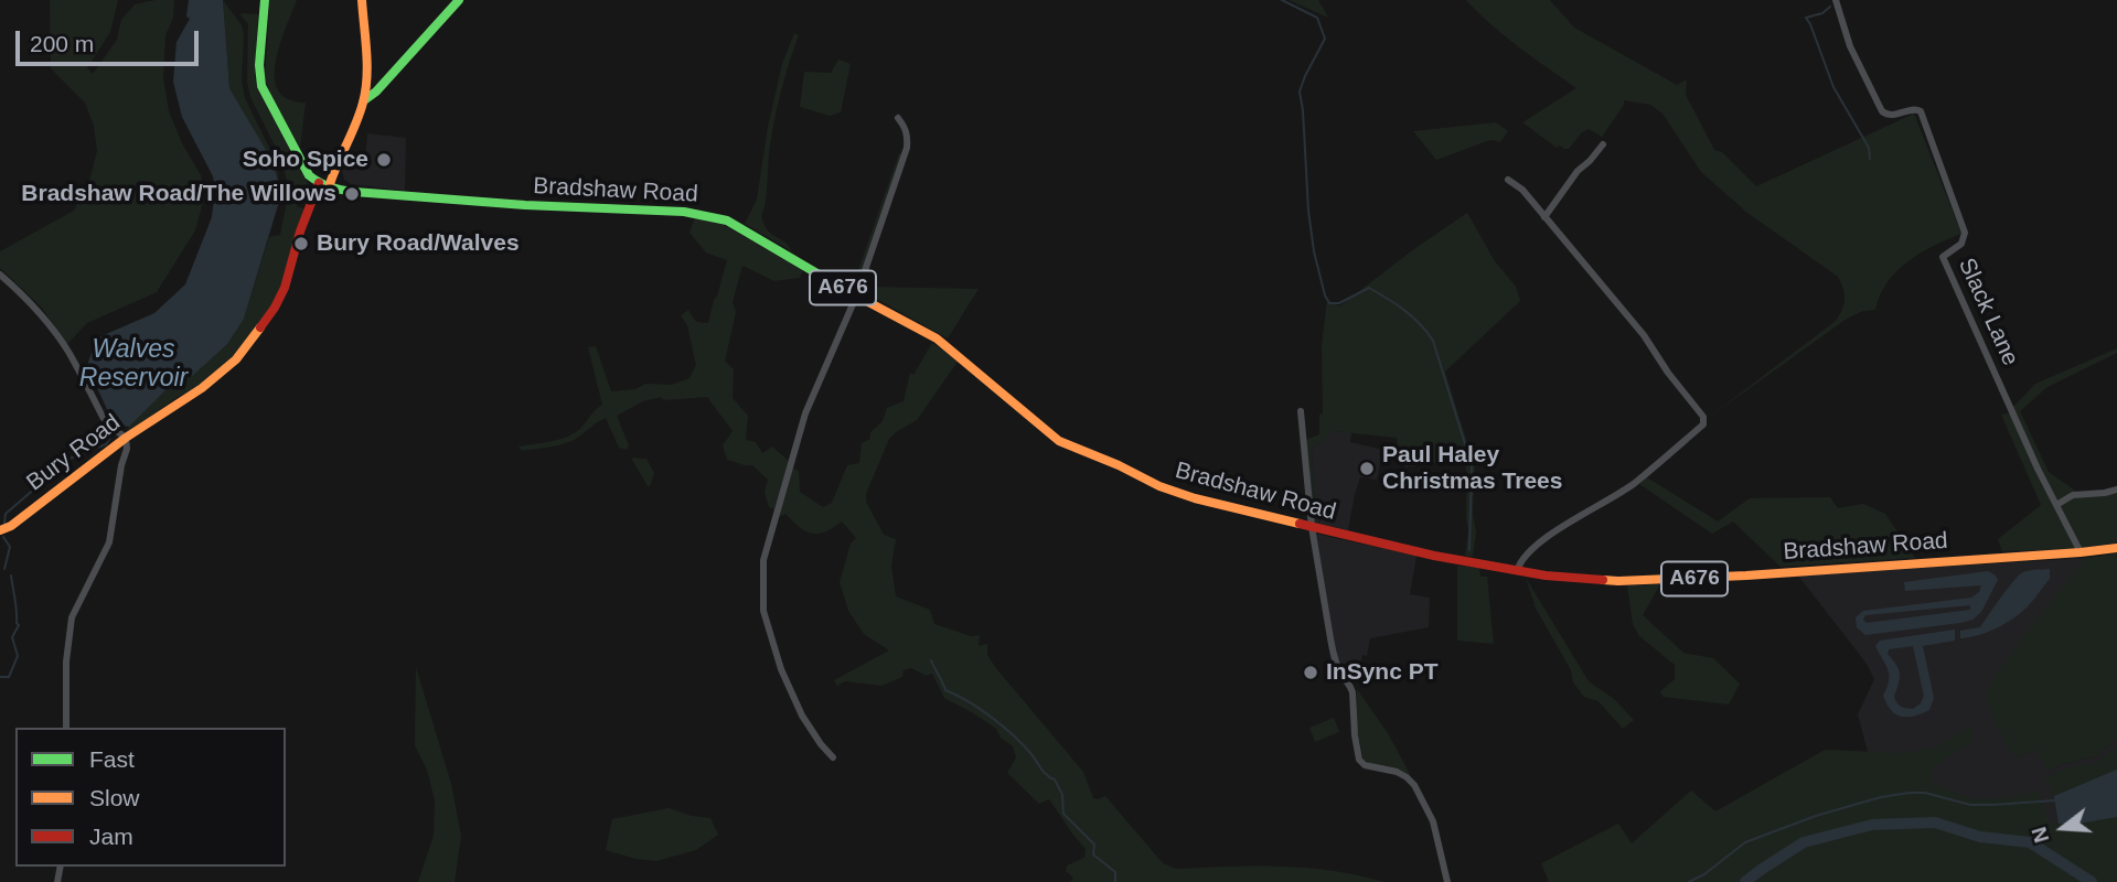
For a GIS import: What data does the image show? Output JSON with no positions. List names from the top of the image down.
{
  "streets": {
    "main road": ["Bradshaw Road", "A676", "Bury Road"],
    "street": ["Slack Lane"]
  },
  "crossings": [
    ["Bradshaw Road", "Slack Lane"],
    ["Bradshaw Road", "Bury Road"]
  ],
  "water": ["Walves Reservoir"],
  "places": [
    "Soho Spice",
    "Bradshaw Road/The Willows",
    "Bury Road/Walves",
    "Paul Haley Christmas Trees",
    "InSync PT"
  ],
  "legend": ["Fast", "Slow", "Jam"],
  "scale_bar": "200 m",
  "north": "left"
}
